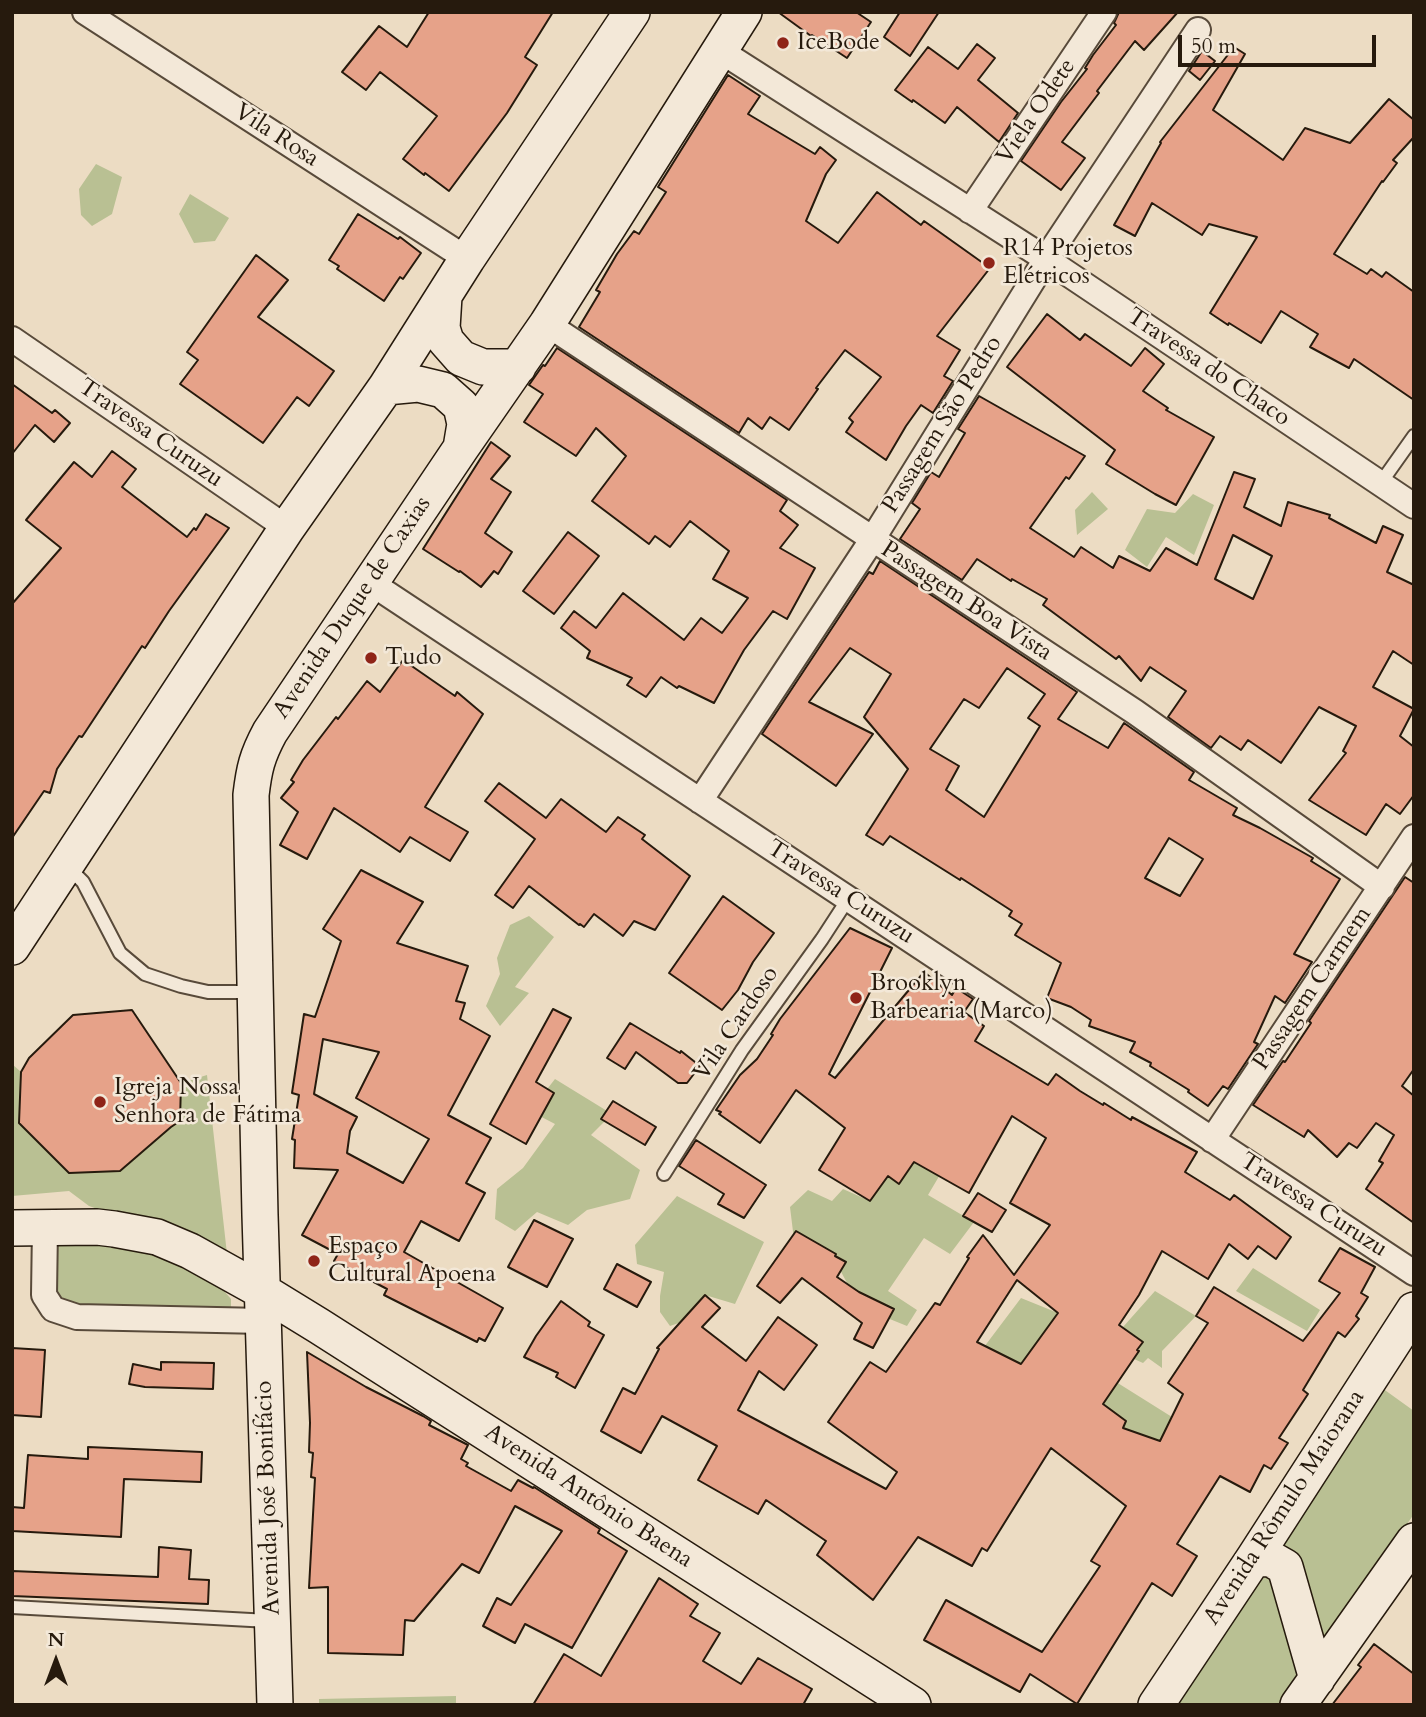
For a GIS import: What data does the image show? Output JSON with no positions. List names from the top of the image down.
{
  "streets": {
    "main road": [
      "Avenida Duque de Caxias",
      "Avenida Antônio Baena",
      "Avenida José Bonifácio",
      "Avenida Rômulo Maiorana"
    ],
    "street": [
      "Viela Odete",
      "Vila Rosa",
      "Travessa do Chaco",
      "Passagem São Pedro",
      "Travessa Curuzu",
      "Passagem Boa Vista",
      "Passagem Carmem"
    ],
    "lane": ["Vila Cardoso"]
  },
  "crossings": [
    ["Viela Odete", "Travessa do Chaco"],
    ["Travessa do Chaco", "Passagem São Pedro"],
    ["Travessa do Chaco", "Avenida Duque de Caxias"],
    ["Passagem São Pedro", "Travessa Curuzu"],
    ["Passagem São Pedro", "Passagem Boa Vista"],
    ["Travessa Curuzu", "Avenida Duque de Caxias"],
    ["Travessa Curuzu", "Passagem Carmem"],
    ["Travessa Curuzu", "Vila Cardoso"],
    ["Passagem Boa Vista", "Avenida Duque de Caxias"],
    ["Passagem Boa Vista", "Passagem Carmem"],
    ["Avenida Duque de Caxias", "Avenida Antônio Baena"],
    ["Avenida Duque de Caxias", "Avenida José Bonifácio"],
    ["Avenida Antônio Baena", "Avenida José Bonifácio"]
  ],
  "places": [
    "IceBode",
    "R14 Projetos Elétricos",
    "Tudo",
    "Brooklyn Barbearia (Marco)",
    "Igreja Nossa Senhora de Fátima",
    "Espaço Cultural Apoena"
  ],
  "scale_bar": "50 m",
  "north": "top"
}
